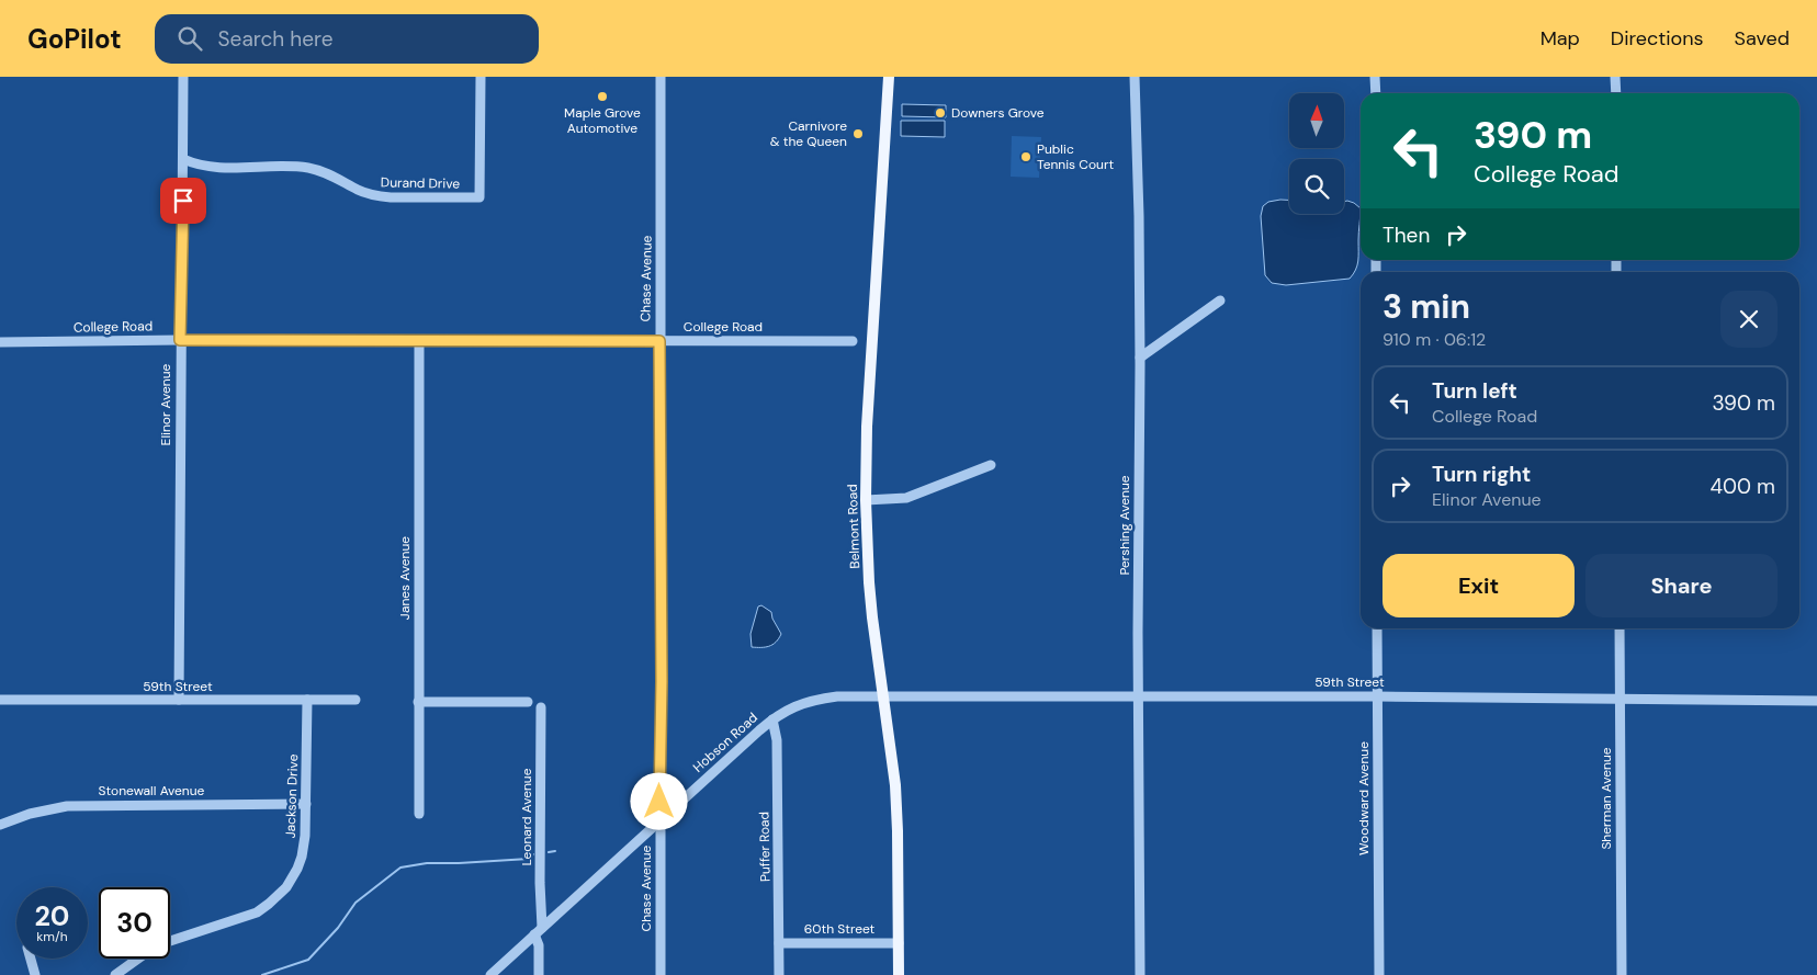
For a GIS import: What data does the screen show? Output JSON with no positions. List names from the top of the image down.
{
  "streets": {
    "main road": ["Belmont Road"],
    "street": [
      "Durand Drive",
      "Chase Avenue",
      "College Road",
      "Elinor Avenue",
      "Pershing Avenue",
      "Janes Avenue",
      "59th Street",
      "Hobson Road",
      "Stonewall Avenue",
      "Jackson Drive",
      "Woodward Avenue",
      "Sherman Avenue",
      "Leonard Avenue",
      "Puffer Road",
      "60th Street"
    ]
  },
  "crossings": [
    ["Durand Drive", "Elinor Avenue"],
    ["Chase Avenue", "College Road"],
    ["Chase Avenue", "Hobson Road"],
    ["College Road", "Elinor Avenue"],
    ["College Road", "Janes Avenue"],
    ["Elinor Avenue", "59th Street"],
    ["Pershing Avenue", "59th Street"],
    ["Belmont Road", "59th Street"],
    ["Belmont Road", "Hobson Road"],
    ["Belmont Road", "60th Street"],
    ["59th Street", "Hobson Road"],
    ["59th Street", "Jackson Drive"],
    ["59th Street", "Woodward Avenue"],
    ["59th Street", "Sherman Avenue"],
    ["Hobson Road", "Leonard Avenue"],
    ["Hobson Road", "Puffer Road"],
    ["Stonewall Avenue", "Jackson Drive"],
    ["Puffer Road", "60th Street"]
  ],
  "places": [
    "Maple Grove Automotive",
    "Downers Grove",
    "Carnivore & the Queen",
    "Public Tennis Court"
  ],
  "north": "top",
  "page": {
    "header": "GoPilot",
    "search": "Search here",
    "nav": ["Map", "Directions", "Saved"],
    "turn": ["390 m", "College Road"],
    "then": "Then",
    "heading": ["3 min", "910 m · 06:12"],
    "list": [
      {
        "name": "Turn left",
        "note": "College Road",
        "value": "390 m"
      },
      {
        "name": "Turn right",
        "note": "Elinor Avenue",
        "value": "400 m"
      }
    ],
    "buttons": ["Exit", "Share"],
    "speed": "20 km/h",
    "limit": "30"
  }
}
